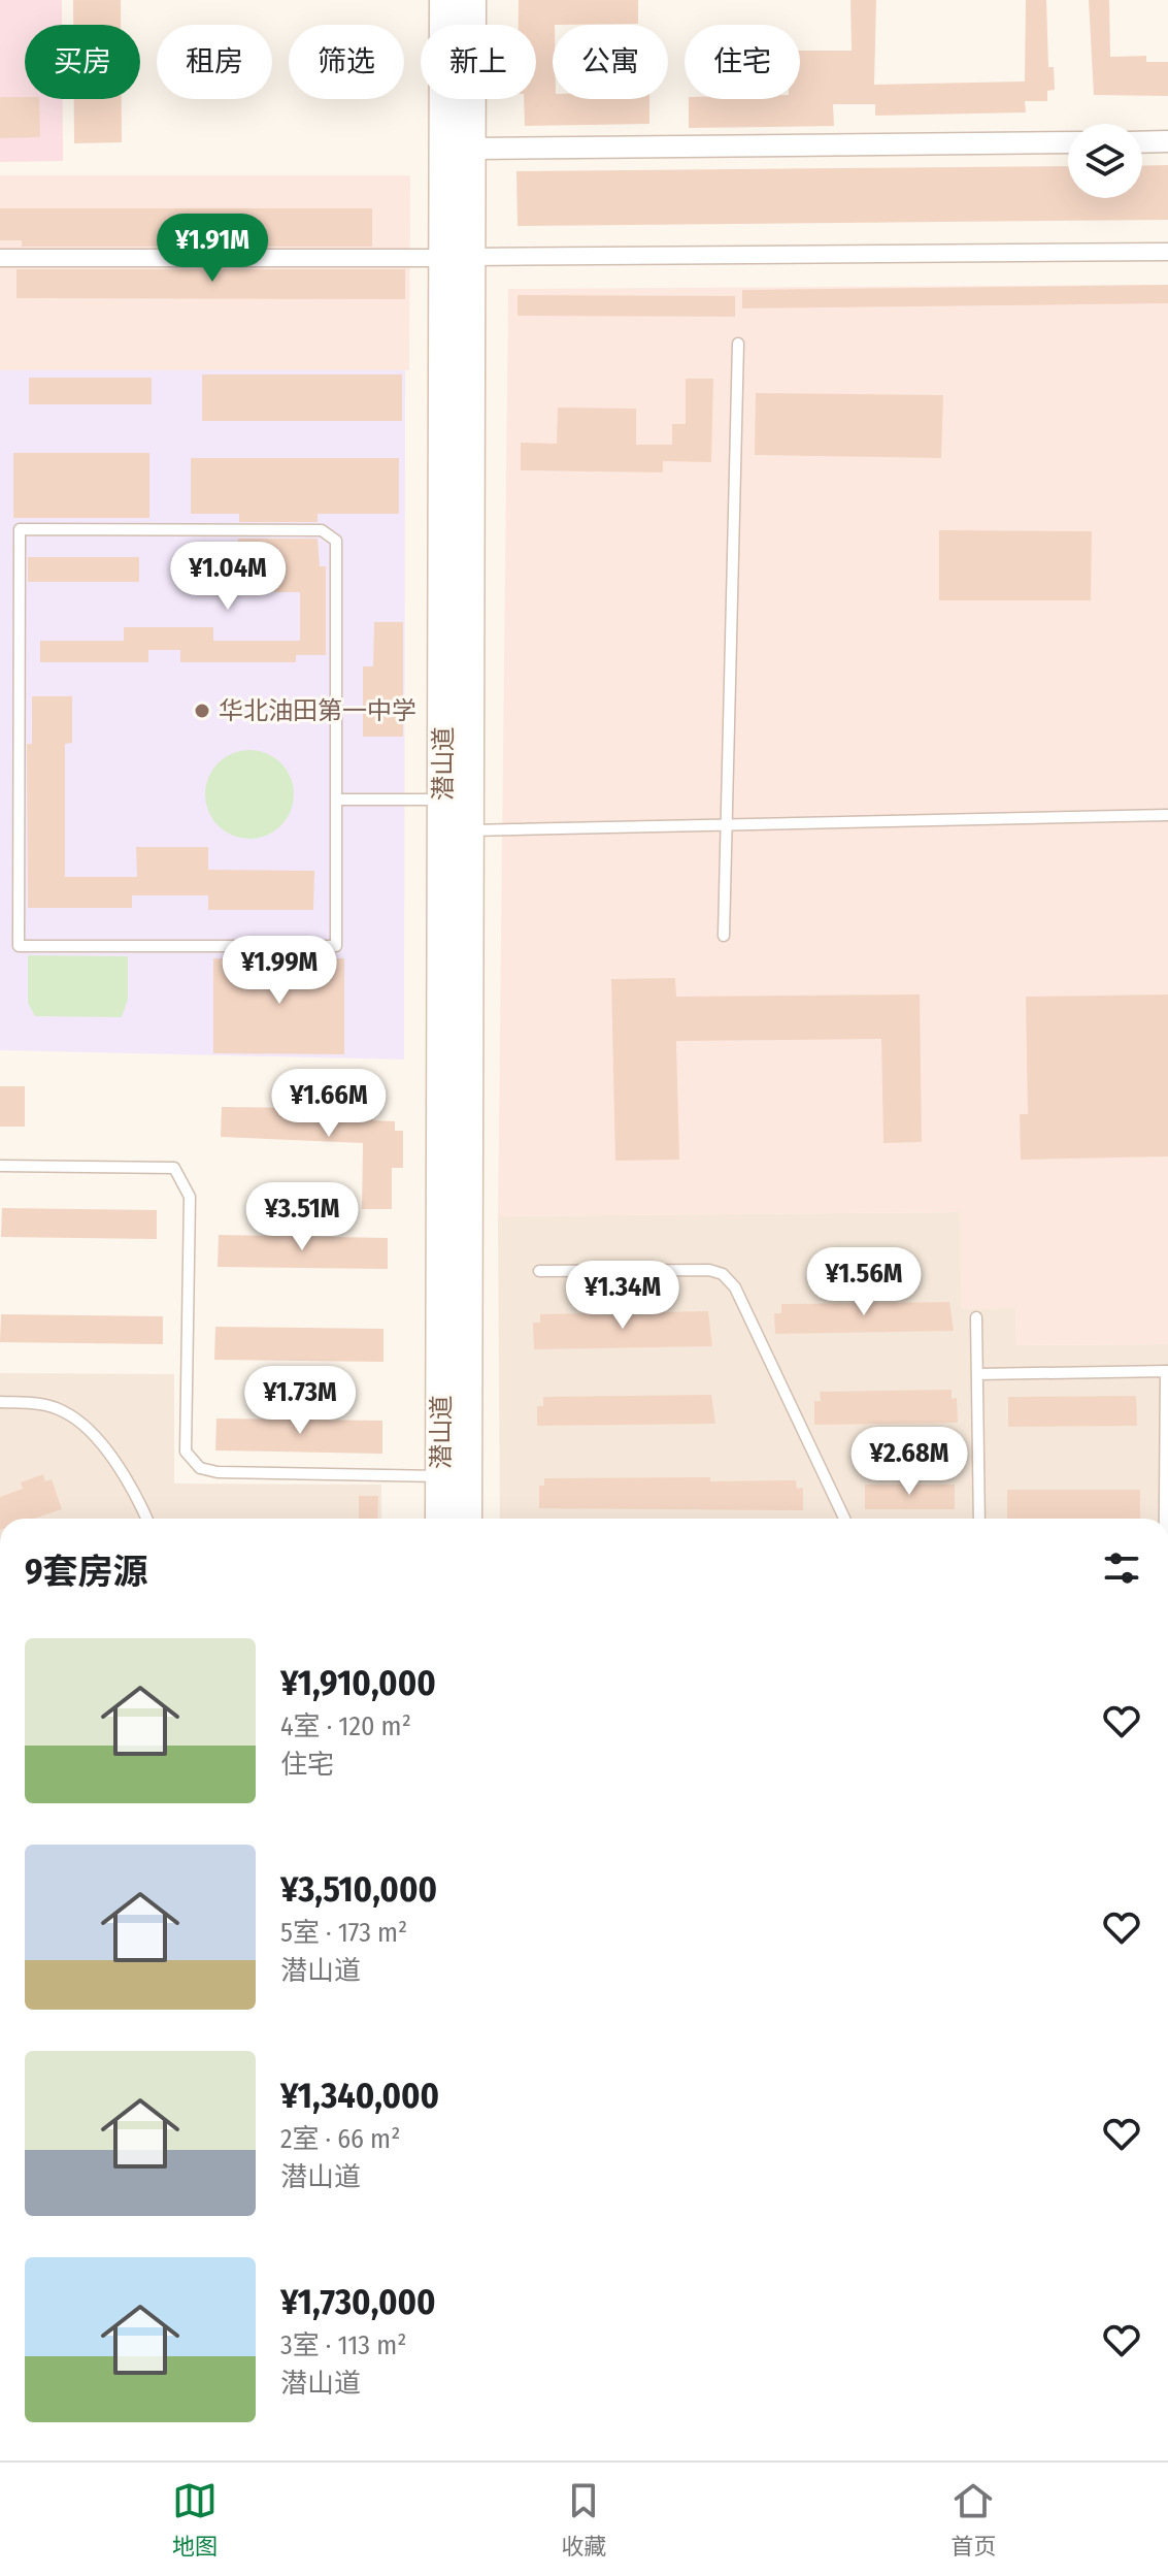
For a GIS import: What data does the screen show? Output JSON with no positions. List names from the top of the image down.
{
  "streets": {
    "main road": ["潜山道"]
  },
  "places": ["华北油田第一中学"],
  "page": {
    "chip": [
      "买房",
      "租房",
      "筛选",
      "新上",
      "公寓",
      "住宅"
    ],
    "price": [
      "¥1.91M",
      "¥1.04M",
      "¥1.99M",
      "¥1.66M",
      "¥3.51M",
      "¥1.56M",
      "¥1.34M",
      "¥1.73M",
      "¥2.68M"
    ],
    "heading": "9套房源",
    "list": [
      {
        "name": "¥1,910,000",
        "note": "4室 · 120 m² · 住宅"
      },
      {
        "name": "¥3,510,000",
        "note": "5室 · 173 m² · 潜山道"
      },
      {
        "name": "¥1,340,000",
        "note": "2室 · 66 m² · 潜山道"
      },
      {
        "name": "¥1,730,000",
        "note": "3室 · 113 m² · 潜山道"
      }
    ],
    "tabs": ["地图", "收藏", "首页"]
  }
}
